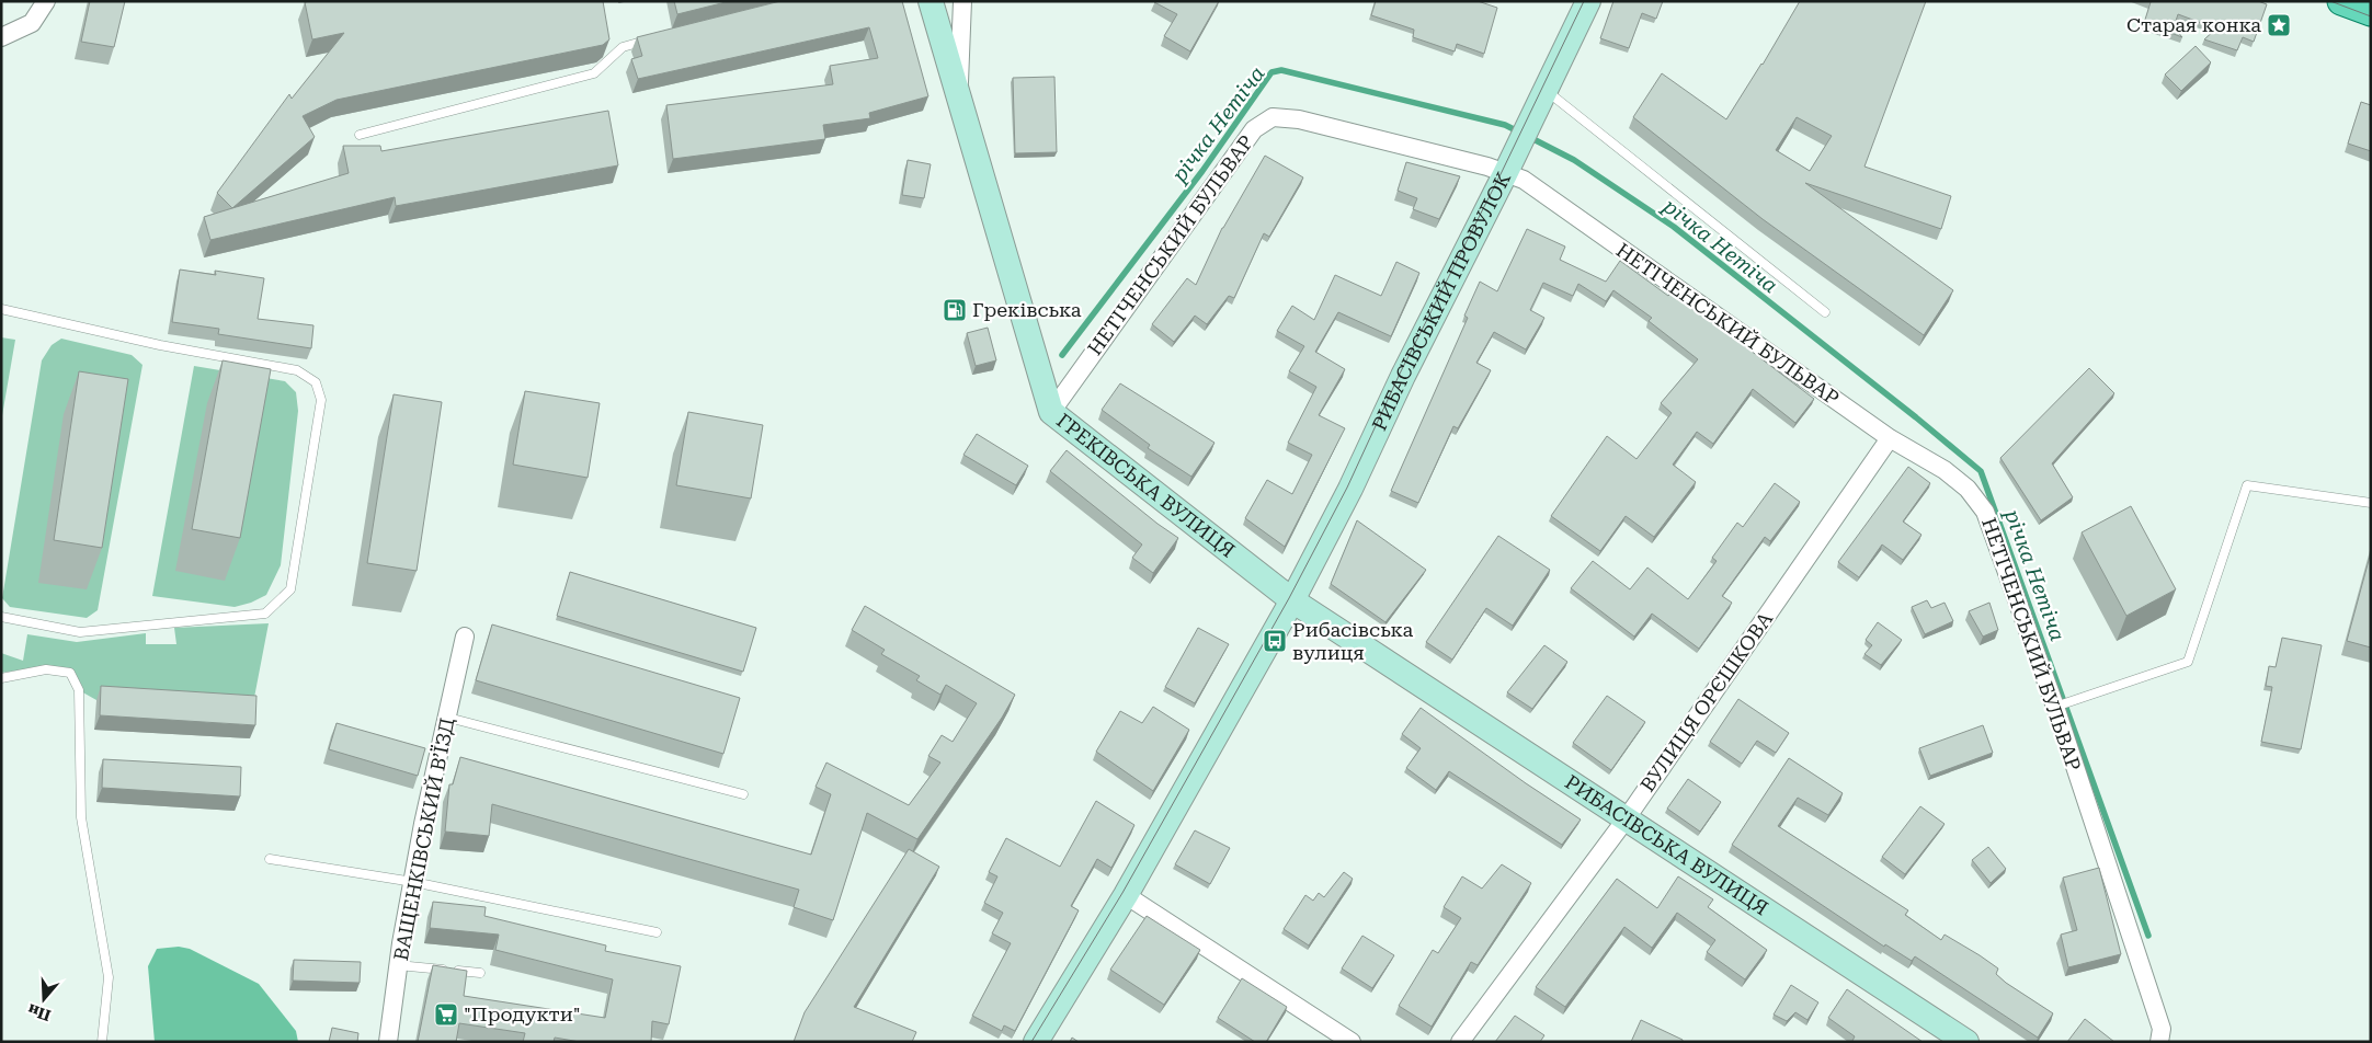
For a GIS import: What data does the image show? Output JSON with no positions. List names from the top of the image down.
{
  "streets": {
    "street": [
      "НЕТІЧЕНСЬКИЙ БУЛЬВАР",
      "РИБАСІВСЬКИЙ ПРОВУЛОК",
      "ГРЕКІВСЬКА ВУЛИЦЯ",
      "ВУЛИЦЯ ОРЄШКОВА",
      "ВАЩЕНКІВСЬКИЙ В’ЇЗД",
      "РИБАСІВСЬКА ВУЛИЦЯ"
    ]
  },
  "crossings": [
    ["НЕТІЧЕНСЬКИЙ БУЛЬВАР", "РИБАСІВСЬКИЙ ПРОВУЛОК"],
    ["НЕТІЧЕНСЬКИЙ БУЛЬВАР", "ГРЕКІВСЬКА ВУЛИЦЯ"],
    ["НЕТІЧЕНСЬКИЙ БУЛЬВАР", "ВУЛИЦЯ ОРЄШКОВА"],
    ["РИБАСІВСЬКИЙ ПРОВУЛОК", "ГРЕКІВСЬКА ВУЛИЦЯ"],
    ["РИБАСІВСЬКИЙ ПРОВУЛОК", "РИБАСІВСЬКА ВУЛИЦЯ"],
    ["ГРЕКІВСЬКА ВУЛИЦЯ", "РИБАСІВСЬКА ВУЛИЦЯ"],
    ["ВУЛИЦЯ ОРЄШКОВА", "РИБАСІВСЬКА ВУЛИЦЯ"]
  ],
  "water": ["річка Нетіча"],
  "places": {
    "place": ["Старая конка"],
    "fuel station": ["Греківська"],
    "bus stop": ["Рибасівська вулиця"],
    "supermarket": ["\"Продукти\""]
  },
  "north": "bottom"
}
